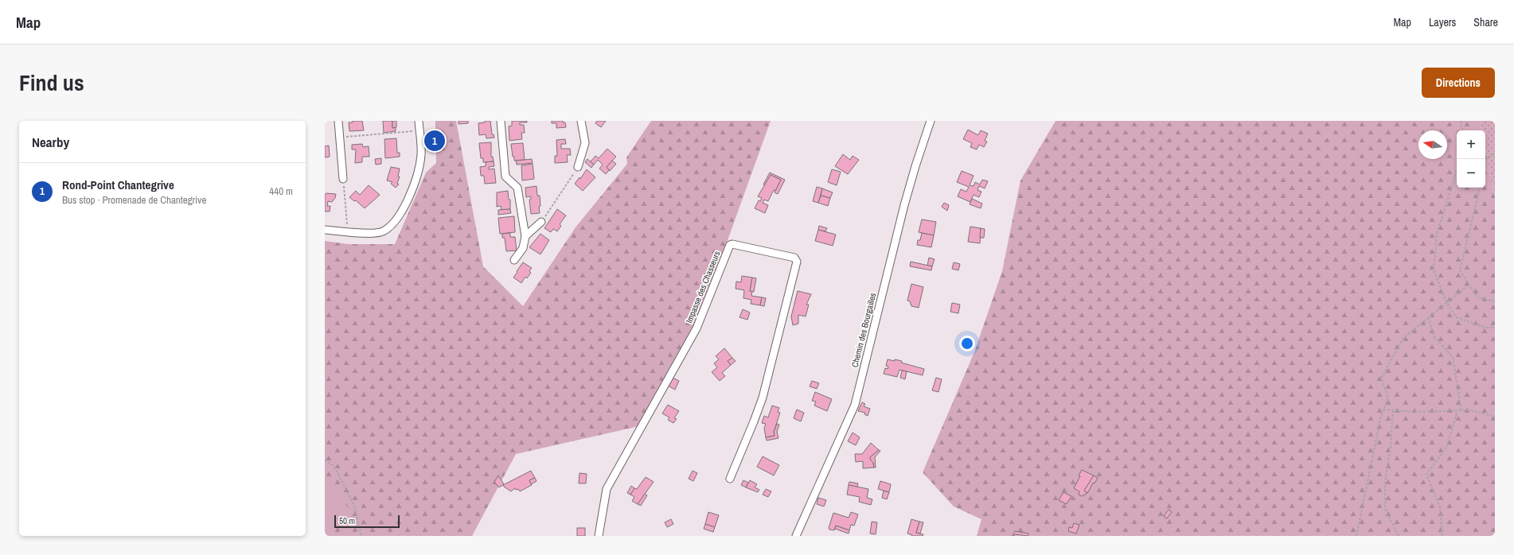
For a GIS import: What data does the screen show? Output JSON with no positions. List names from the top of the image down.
{
  "streets": {
    "street": ["Impasse des Chasseurs", "Chemin des Bourgailles"]
  },
  "scale_bar": "50 m",
  "north": "left",
  "page": {
    "header": "Map",
    "nav": ["Map", "Layers", "Share"],
    "title": "Find us",
    "buttons": "Directions",
    "heading": "Nearby",
    "pins": "1",
    "map_buttons": ["+", "−"],
    "list": [
      {
        "mark": "1",
        "name": "Rond-Point Chantegrive",
        "note": "Bus stop · Promenade de Chantegrive",
        "value": "440 m"
      }
    ],
    "scale": "50 m"
  }
}
